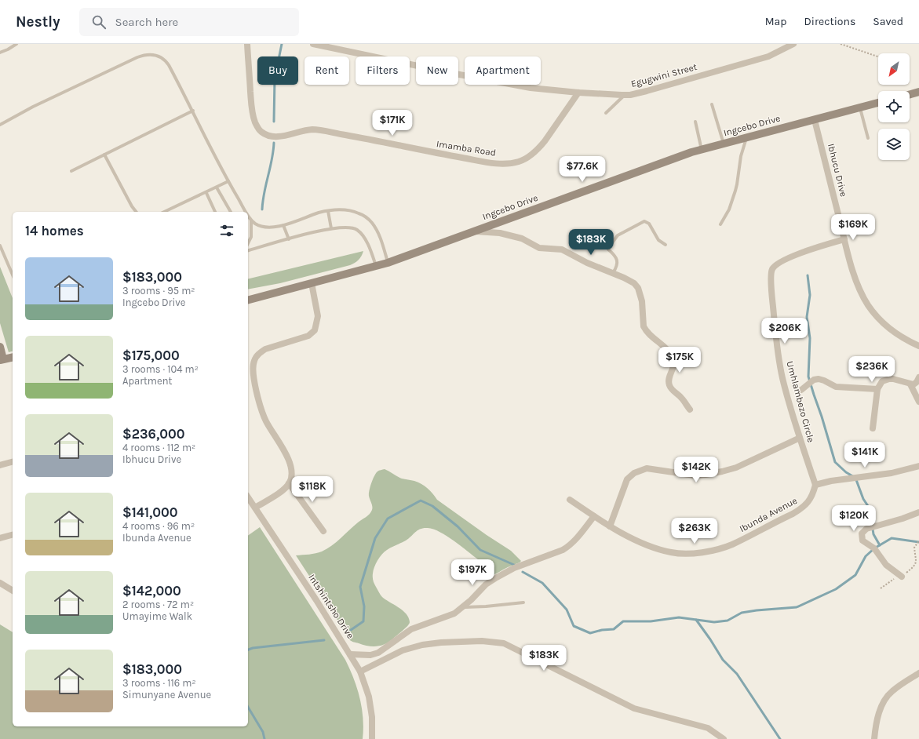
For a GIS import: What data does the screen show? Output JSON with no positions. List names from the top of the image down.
{
  "streets": {
    "main road": ["Ingcebo Drive"],
    "street": [
      "Egugwini Street",
      "Imamba Road",
      "Ibhucu Drive",
      "Umhlambezo Circle",
      "Ibunda Avenue",
      "Intshintsho Drive"
    ]
  },
  "crossings": [
    ["Egugwini Street", "Imamba Road"],
    ["Ingcebo Drive", "Ibhucu Drive"],
    ["Ibhucu Drive", "Umhlambezo Circle"],
    ["Umhlambezo Circle", "Ibunda Avenue"]
  ],
  "north": "bottom left",
  "page": {
    "header": "Nestly",
    "search": "Search here",
    "nav": ["Map", "Directions", "Saved"],
    "chip": [
      "Buy",
      "Rent",
      "Filters",
      "New",
      "Apartment"
    ],
    "price": [
      "$171K",
      "$77.6K",
      "$169K",
      "$183K",
      "$206K",
      "$175K",
      "$236K",
      "$141K",
      "$142K",
      "$118K",
      "$120K",
      "$263K",
      "$197K",
      "$183K"
    ],
    "heading": "14 homes",
    "list": [
      {
        "name": "$183,000",
        "note": "3 rooms · 95 m² · Ingcebo Drive"
      },
      {
        "name": "$175,000",
        "note": "3 rooms · 104 m² · Apartment"
      },
      {
        "name": "$236,000",
        "note": "4 rooms · 112 m² · Ibhucu Drive"
      },
      {
        "name": "$141,000",
        "note": "4 rooms · 96 m² · Ibunda Avenue"
      },
      {
        "name": "$142,000",
        "note": "2 rooms · 72 m² · Umayime Walk"
      },
      {
        "name": "$183,000",
        "note": "3 rooms · 116 m² · Simunyane Avenue"
      }
    ]
  }
}
